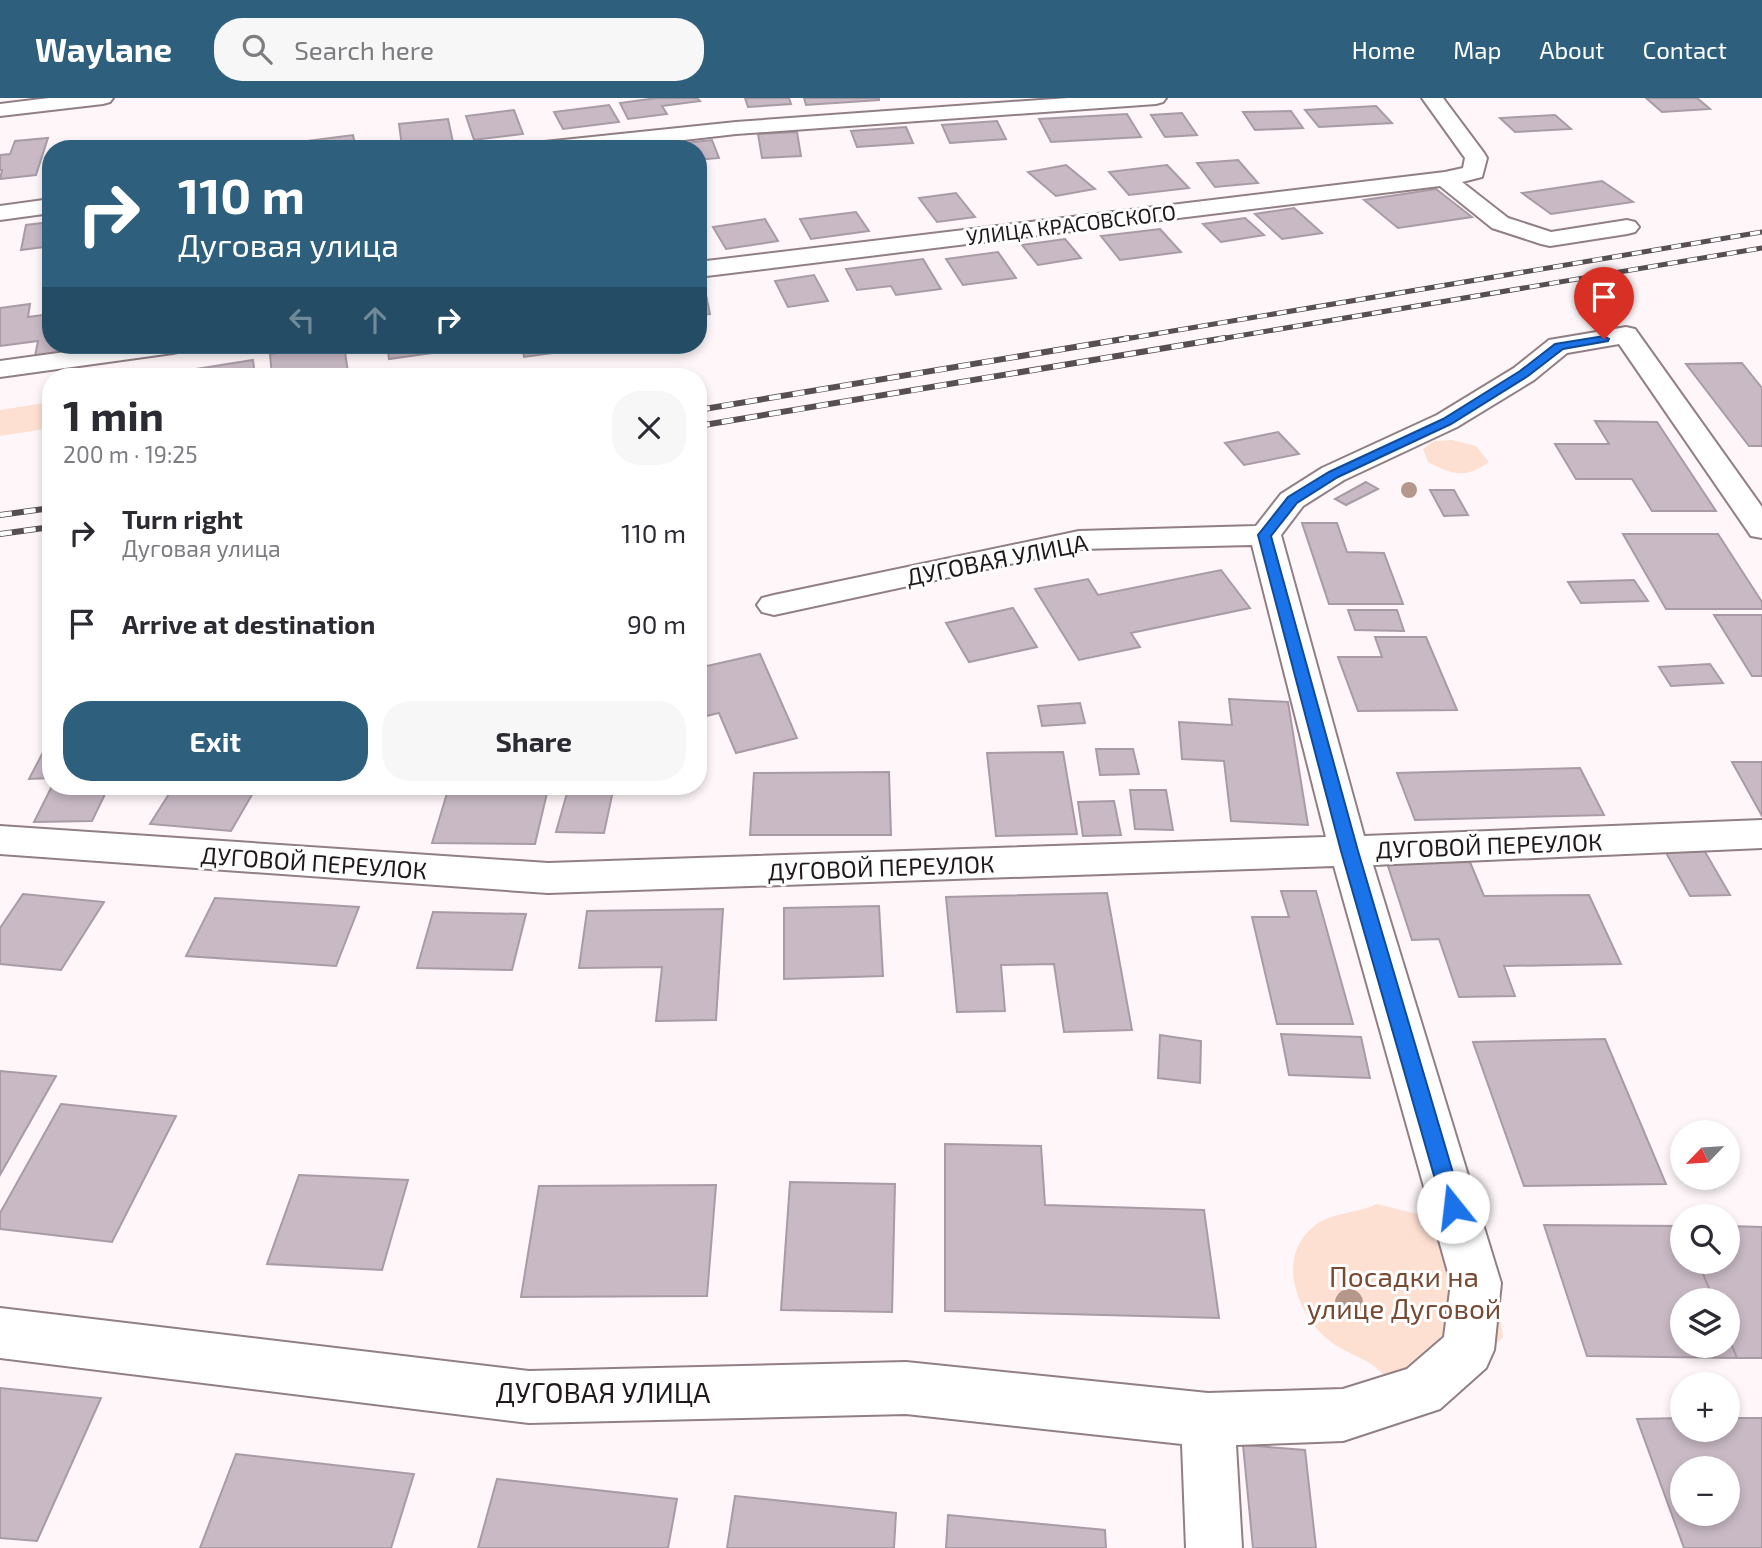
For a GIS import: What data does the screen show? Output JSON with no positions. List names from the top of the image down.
{
  "streets": {
    "street": ["УЛИЦА КРАСОВСКОГО", "ДУГОВАЯ УЛИЦА", "ДУГОВОЙ ПЕРЕУЛОК"]
  },
  "crossings": [
    ["ДУГОВАЯ УЛИЦА", "ДУГОВОЙ ПЕРЕУЛОК"]
  ],
  "parks": ["Посадки на улице Дуговой"],
  "north": "bottom left",
  "page": {
    "header": "Waylane",
    "search": "Search here",
    "nav": [
      "Home",
      "Map",
      "About",
      "Contact"
    ],
    "turn": ["110 m", "Дуговая улица"],
    "heading": ["1 min", "200 m · 19:25"],
    "list": [
      {
        "name": "Turn right",
        "note": "Дуговая улица",
        "value": "110 m"
      },
      {
        "name": "Arrive at destination",
        "value": "90 m"
      }
    ],
    "buttons": ["Exit", "Share"],
    "map_buttons": ["+", "−"]
  }
}
